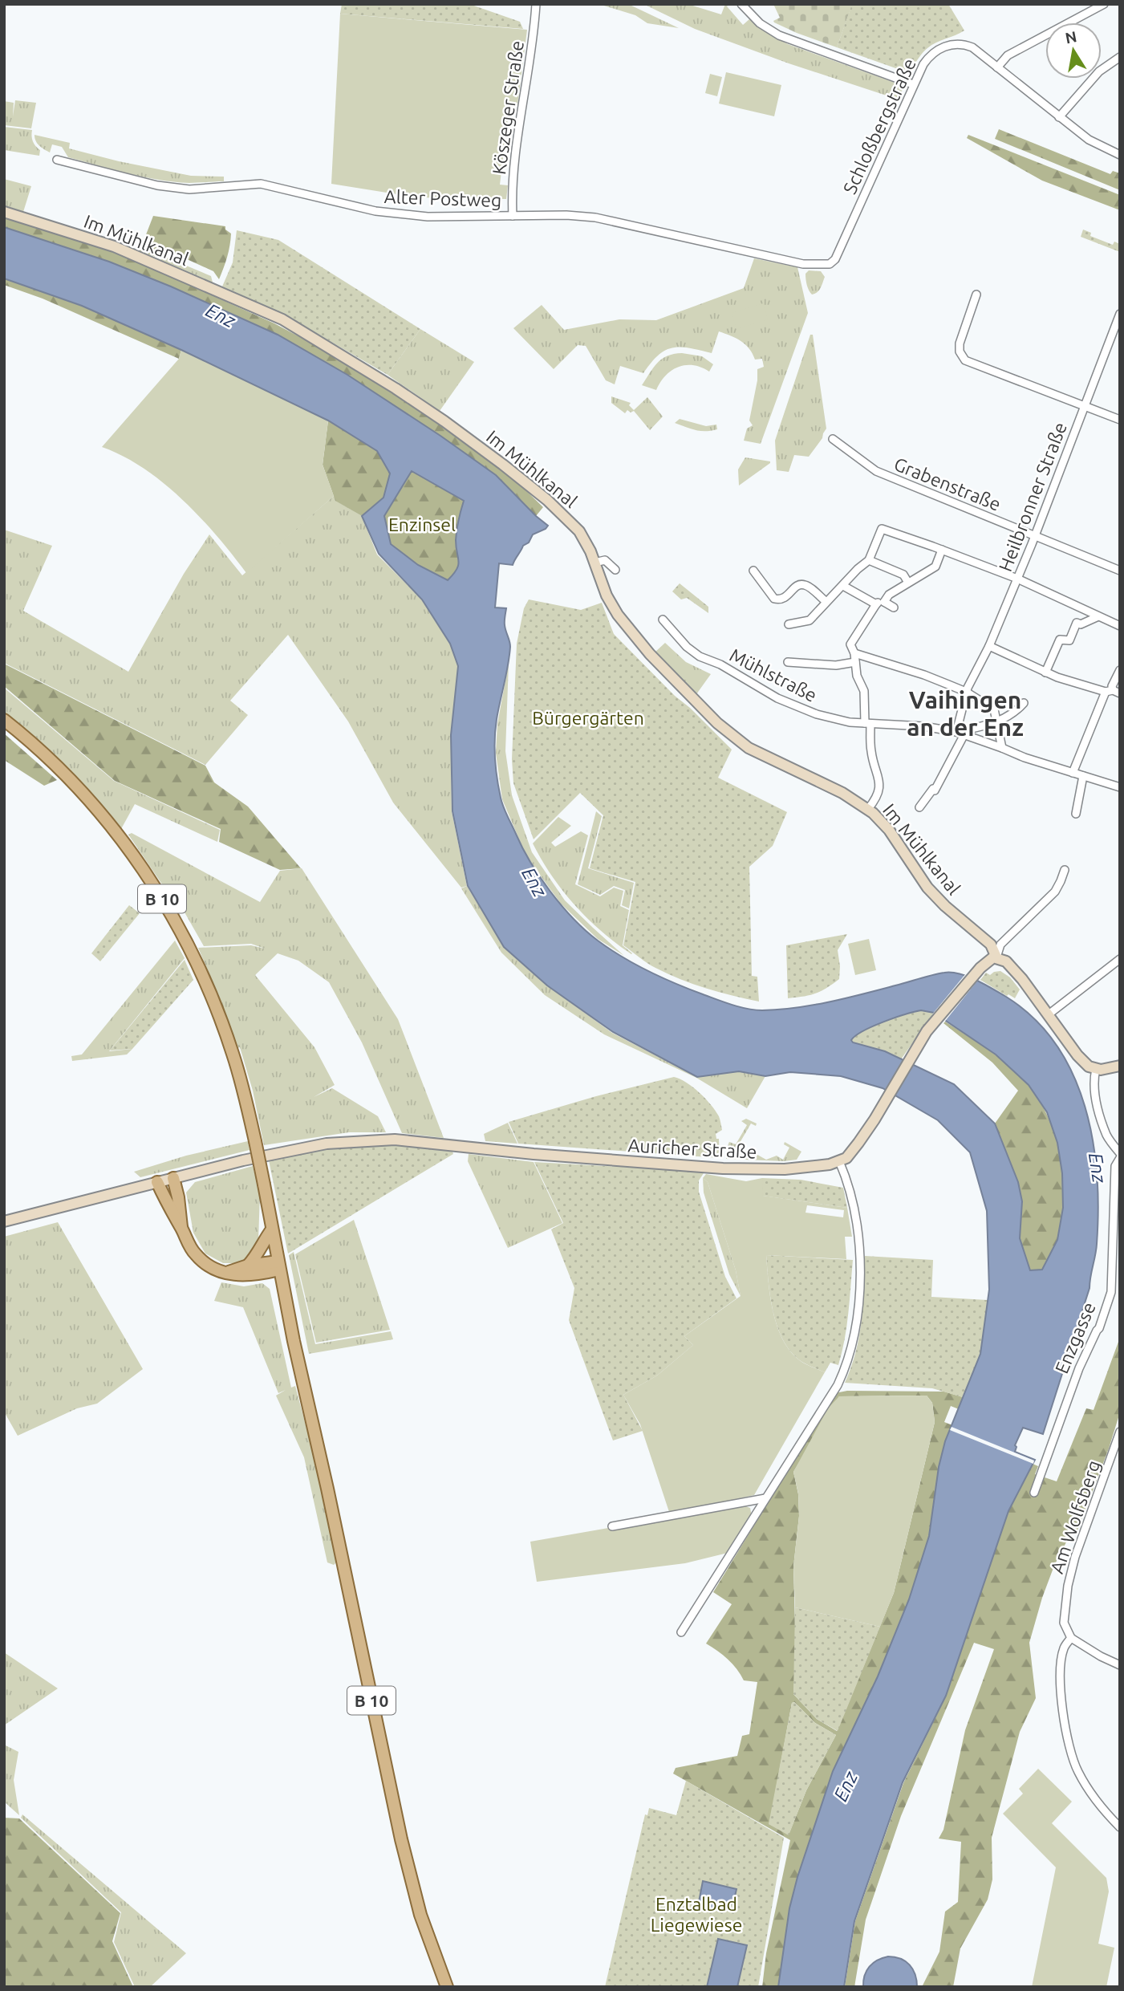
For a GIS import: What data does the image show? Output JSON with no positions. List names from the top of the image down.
{
  "streets": {
    "main road": ["B 10"],
    "street": [
      "Köszeger Straße",
      "Schloßbergstraße",
      "Alter Postweg",
      "Im Mühlkanal",
      "Grabenstraße",
      "Heilbronner Straße",
      "Mühlstraße",
      "Auricher Straße",
      "Enzgasse",
      "Am Wolfsberg"
    ]
  },
  "crossings": [
    ["Köszeger Straße", "Alter Postweg"],
    ["Schloßbergstraße", "Alter Postweg"],
    ["Grabenstraße", "Heilbronner Straße"],
    ["Heilbronner Straße", "Mühlstraße"]
  ],
  "districts": ["Vaihingen an der Enz"],
  "water": ["Enz"],
  "parks": ["Enzinsel", "Bürgergärten", "Enztalbad Liegewiese"],
  "north": "top"
}
